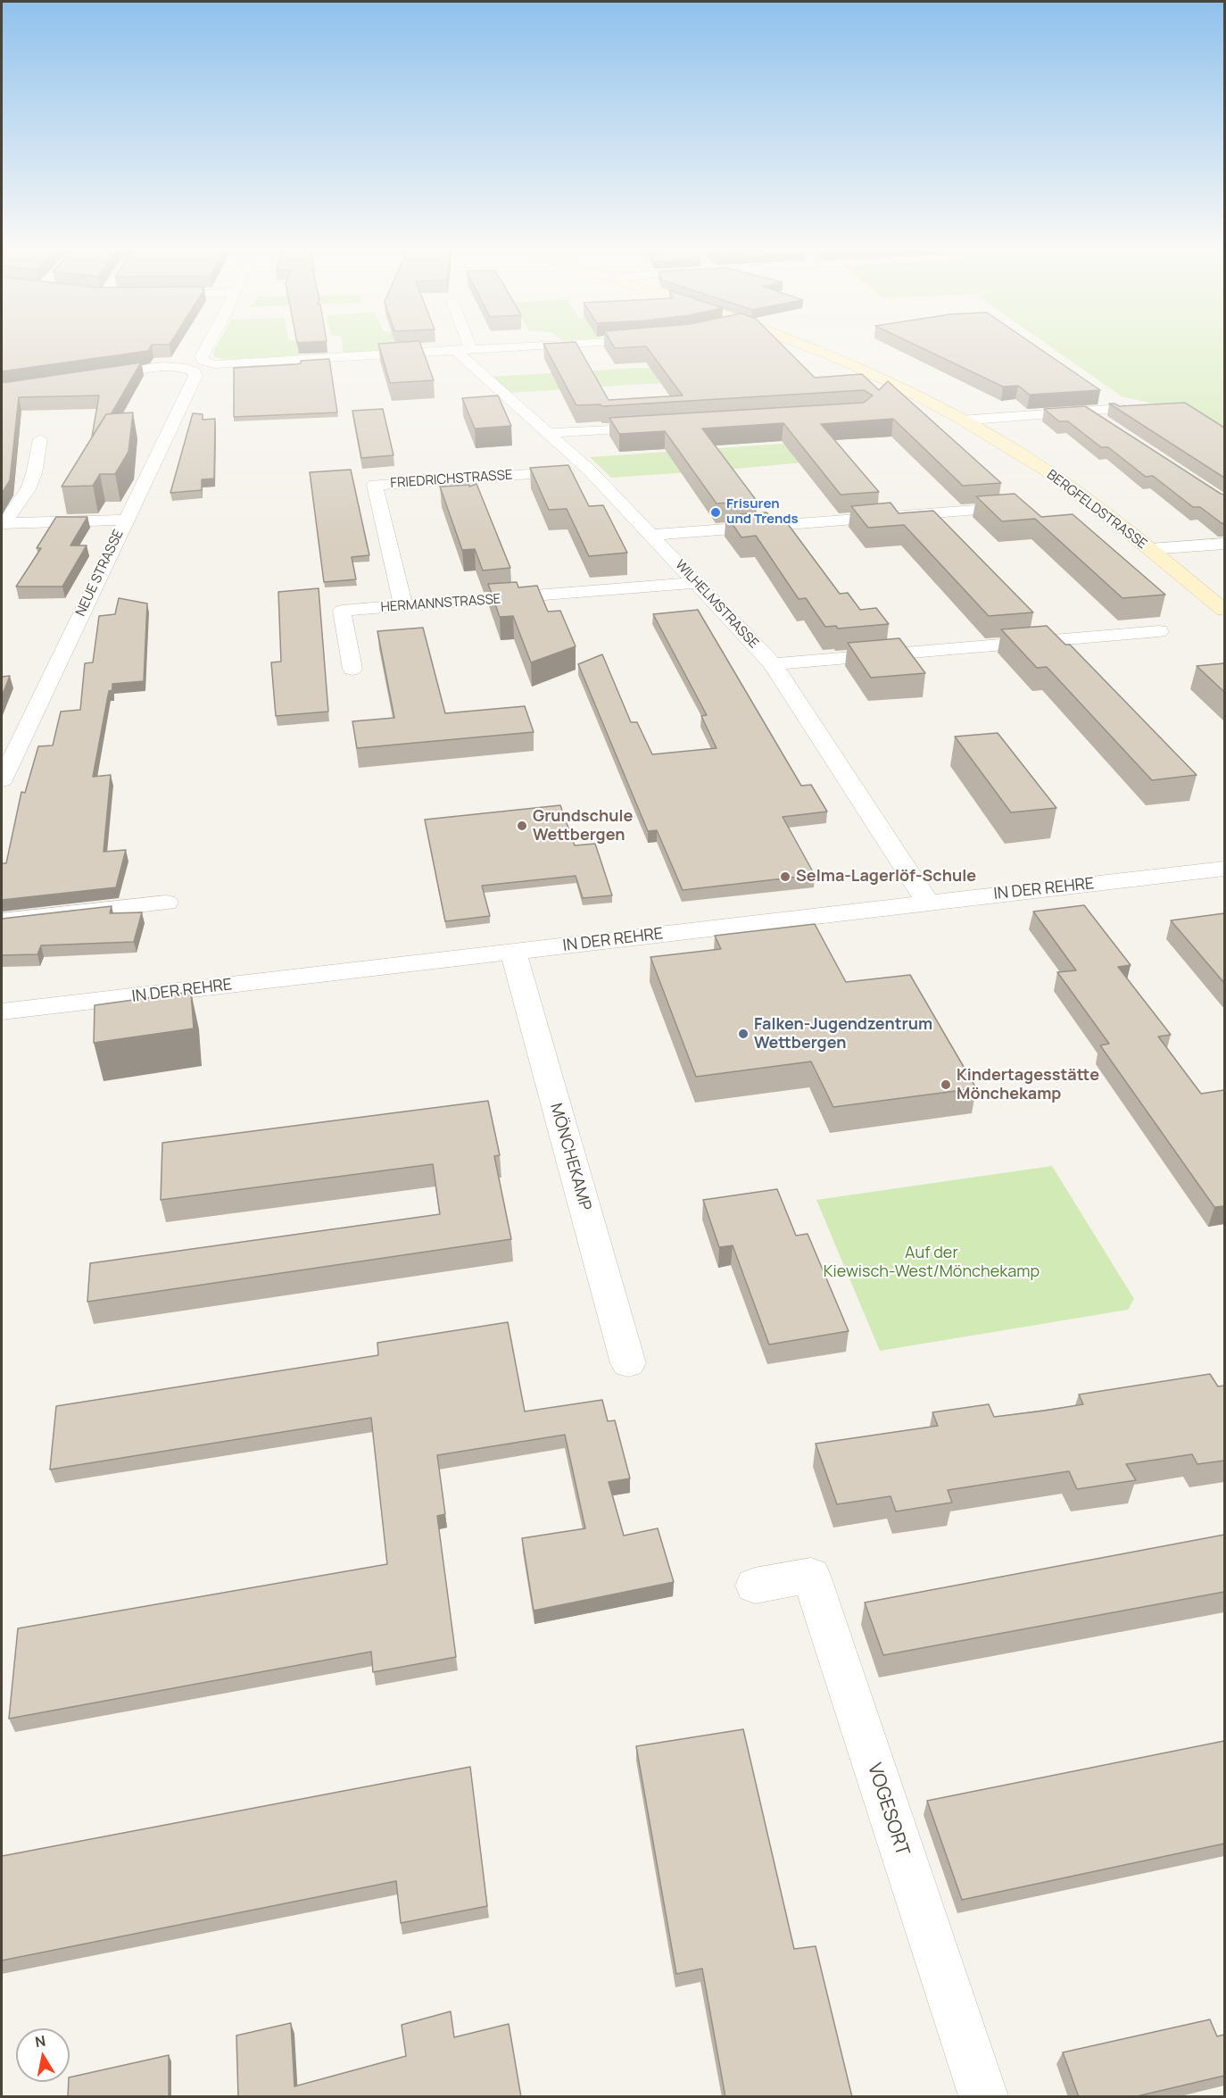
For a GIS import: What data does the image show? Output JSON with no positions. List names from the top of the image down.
{
  "streets": {
    "street": [
      "FRIEDRICHSTRASSE",
      "BERGFELDSTRASSE",
      "NEUE STRASSE",
      "HERMANNSTRASSE",
      "WILHELMSTRASSE",
      "IN DER REHRE",
      "MÖNCHEKAMP",
      "VOGESORT"
    ]
  },
  "crossings": [
    ["FRIEDRICHSTRASSE", "HERMANNSTRASSE"],
    ["FRIEDRICHSTRASSE", "WILHELMSTRASSE"],
    ["HERMANNSTRASSE", "WILHELMSTRASSE"],
    ["WILHELMSTRASSE", "IN DER REHRE"],
    ["IN DER REHRE", "MÖNCHEKAMP"]
  ],
  "parks": ["Auf der Kiewisch-West/Mönchekamp"],
  "places": [
    "Frisuren und Trends",
    "Grundschule Wettbergen",
    "Selma-Lagerlöf-Schule",
    "Falken-Jugendzentrum Wettbergen",
    "Kindertagesstätte Mönchekamp"
  ],
  "north": "top"
}
